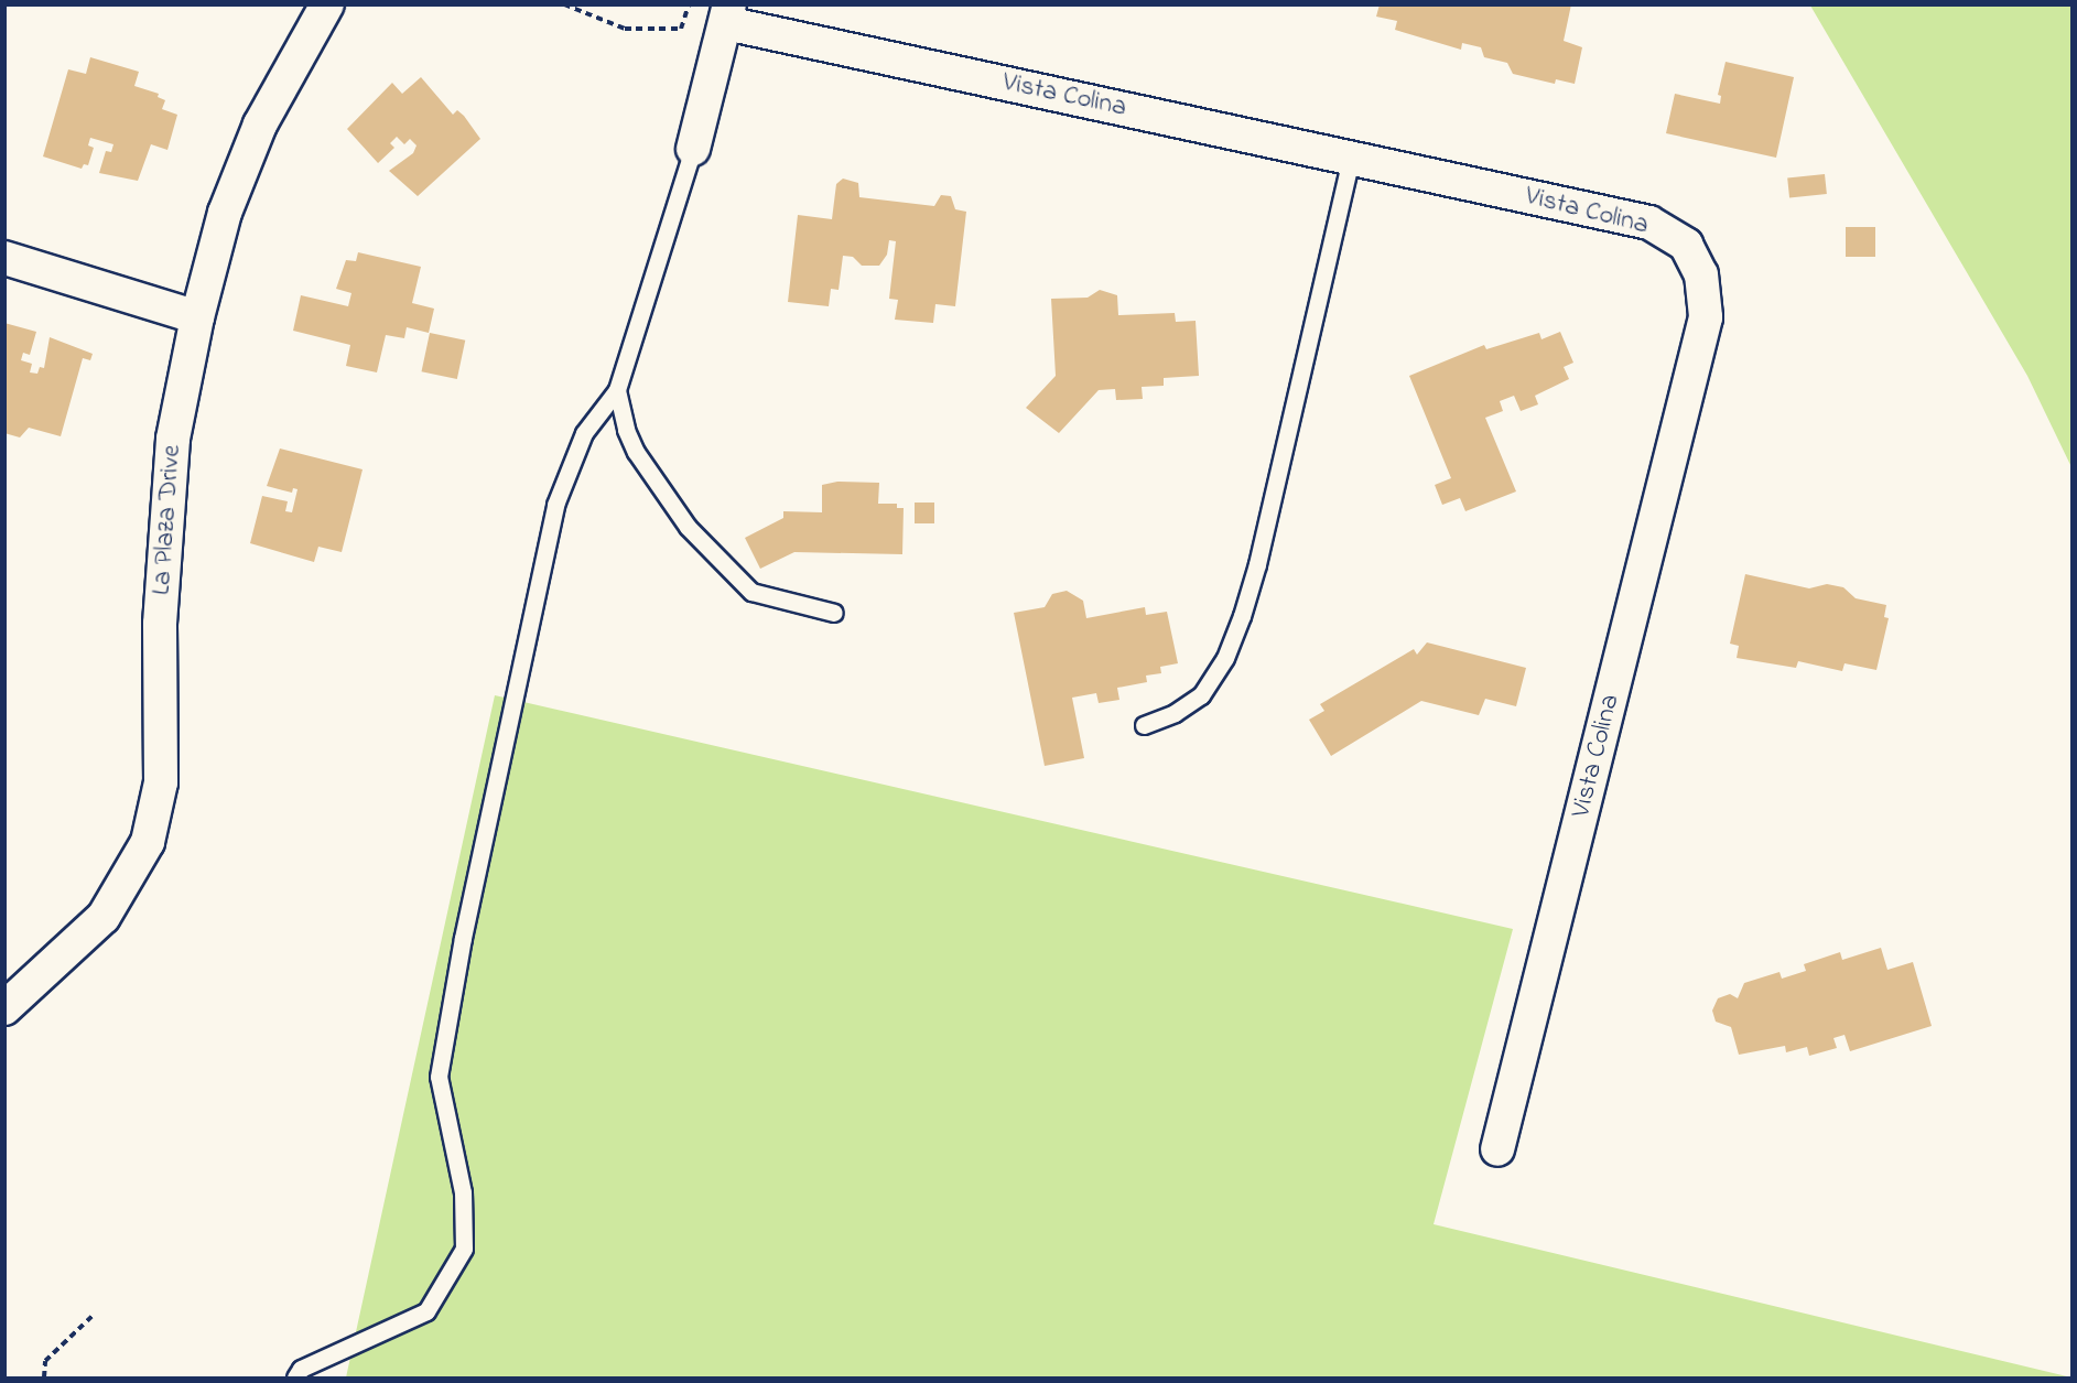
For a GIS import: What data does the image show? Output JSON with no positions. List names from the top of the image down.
{
  "streets": {
    "street": ["Vista Colina", "La Plaza Drive"]
  }
}
